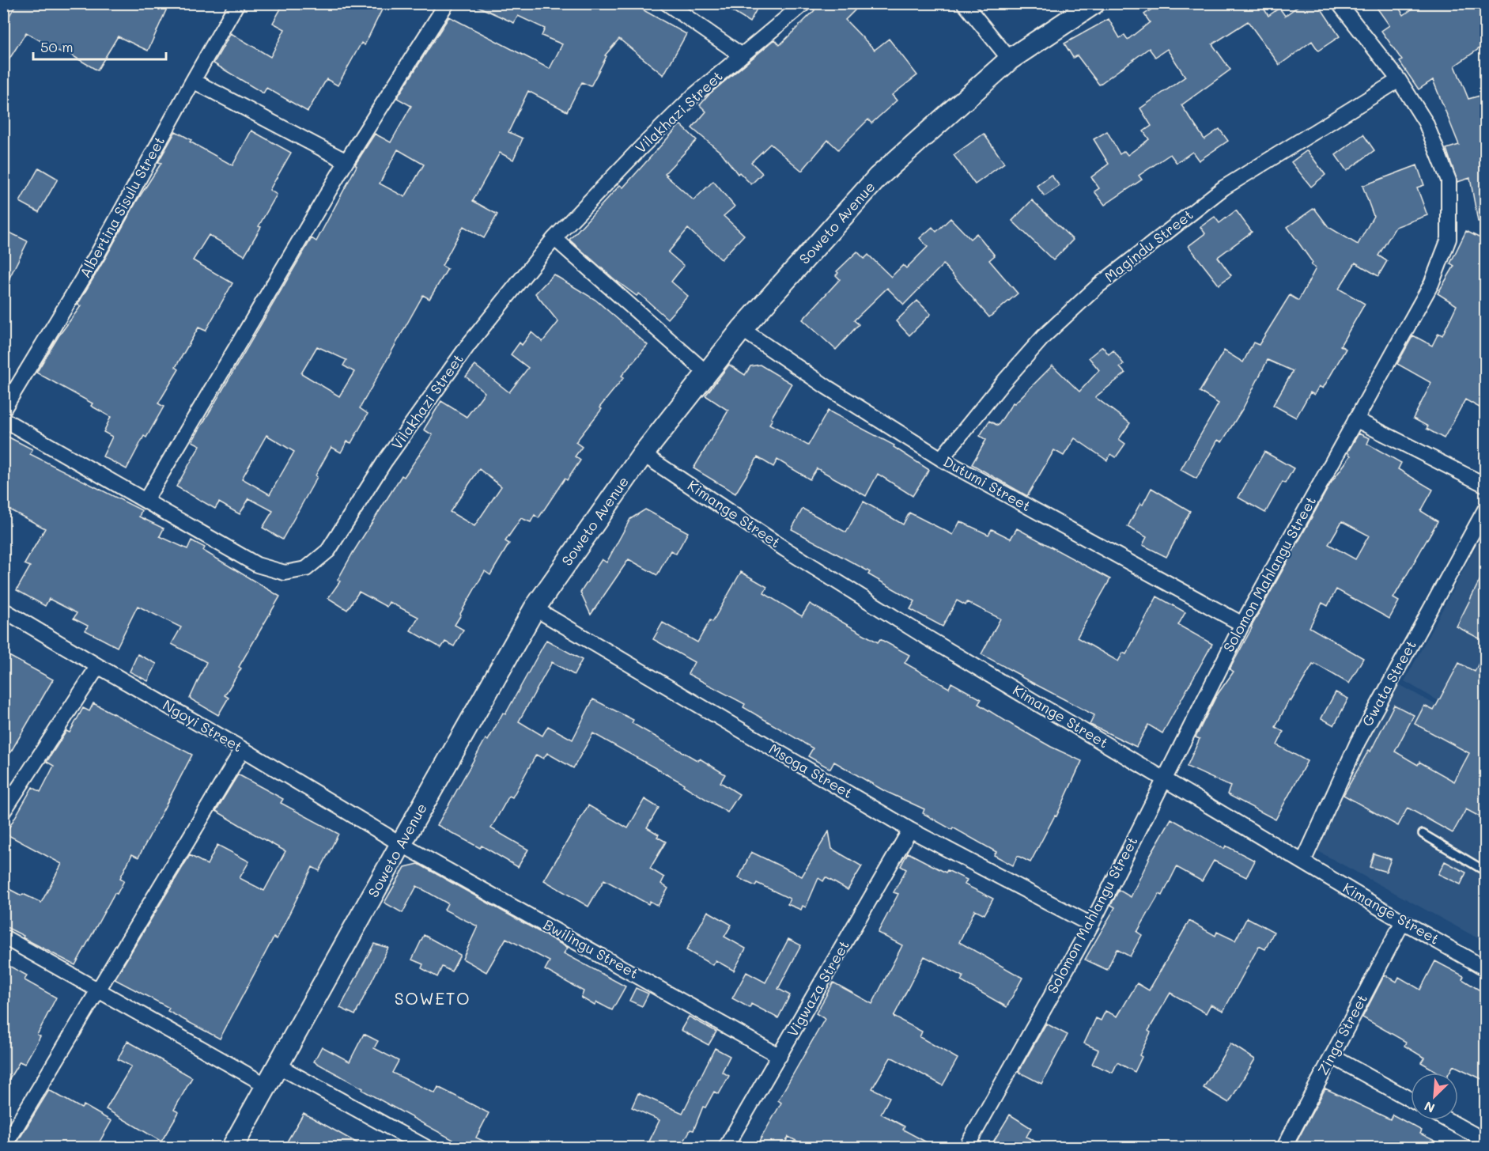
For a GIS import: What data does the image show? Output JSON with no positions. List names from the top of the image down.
{
  "streets": {
    "street": [
      "Vilakhazi Street",
      "Albertina Sisulu Street",
      "Soweto Avenue",
      "Magindu Street",
      "Dutumi Street",
      "Kimange Street",
      "Solomon Mahlangu Street",
      "Gwata Street",
      "Ngoyi Street",
      "Msoga Street",
      "Bwilingu Street",
      "Vigwaza Street",
      "Zinga Street"
    ]
  },
  "crossings": [
    ["Soweto Avenue", "Dutumi Street"],
    ["Soweto Avenue", "Kimange Street"],
    ["Soweto Avenue", "Ngoyi Street"],
    ["Soweto Avenue", "Msoga Street"],
    ["Soweto Avenue", "Bwilingu Street"],
    ["Magindu Street", "Dutumi Street"],
    ["Magindu Street", "Solomon Mahlangu Street"],
    ["Dutumi Street", "Solomon Mahlangu Street"],
    ["Kimange Street", "Solomon Mahlangu Street"],
    ["Kimange Street", "Gwata Street"],
    ["Kimange Street", "Zinga Street"],
    ["Solomon Mahlangu Street", "Msoga Street"],
    ["Ngoyi Street", "Bwilingu Street"],
    ["Msoga Street", "Vigwaza Street"],
    ["Bwilingu Street", "Vigwaza Street"]
  ],
  "districts": ["SOWETO"],
  "scale_bar": "50 m",
  "north": "bottom left"
}
